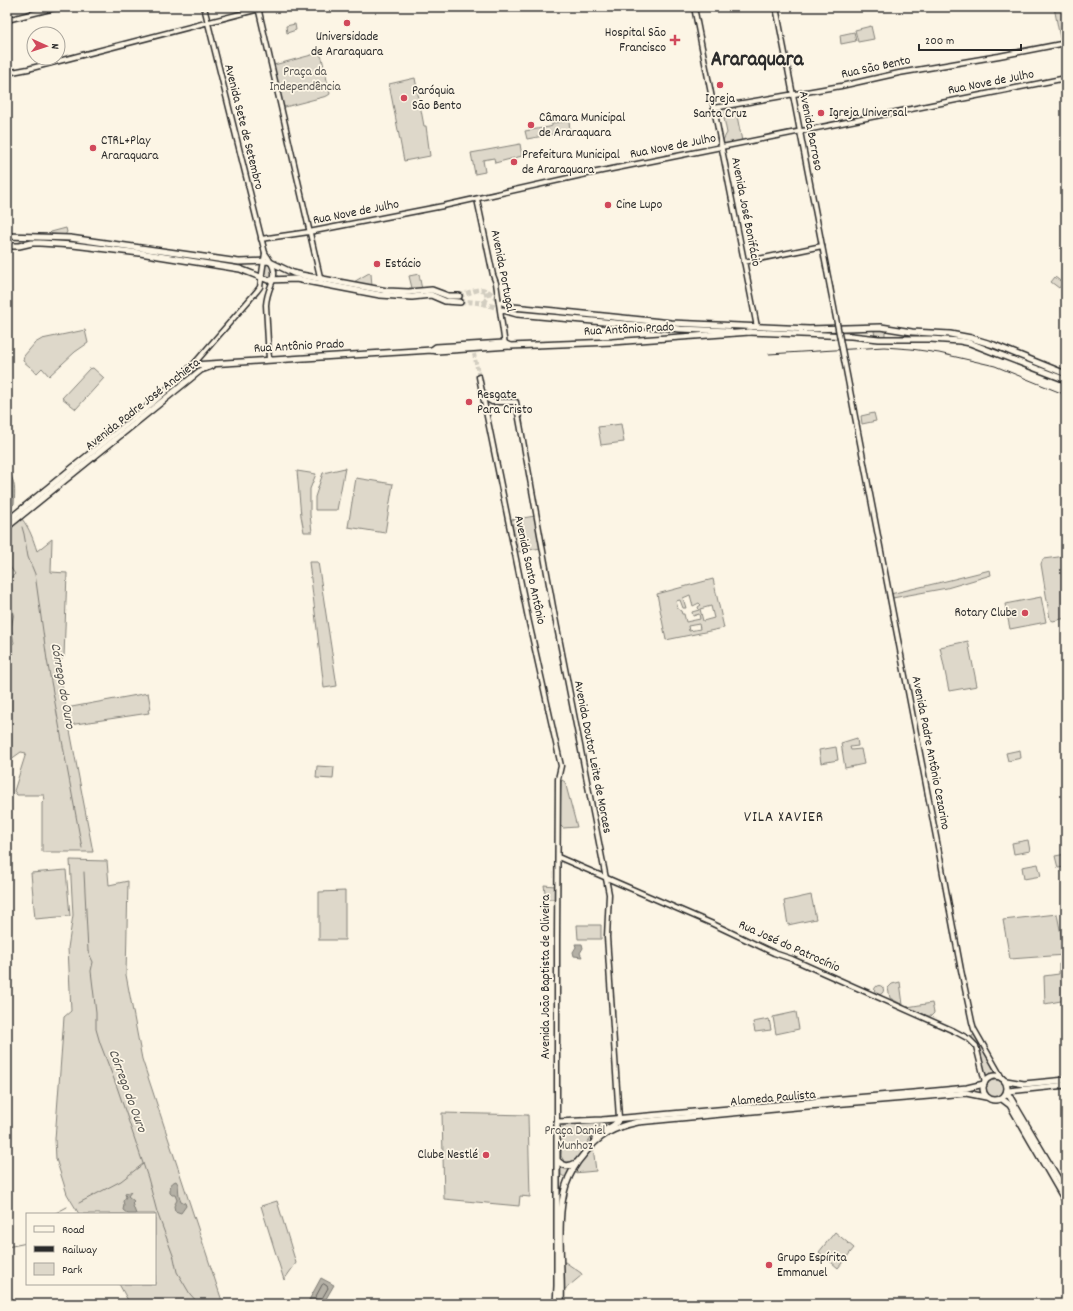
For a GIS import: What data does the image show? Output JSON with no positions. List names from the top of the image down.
{
  "streets": {
    "main road": ["Rua Antônio Prado", "Avenida Padre José Anchieta", "Alameda Paulista"],
    "street": [
      "Rua São Bento",
      "Rua Nove de Julho",
      "Avenida Sete de Setembro",
      "Avenida Barroso",
      "Avenida José Bonifácio",
      "Avenida Portugal",
      "Avenida Santo Antônio",
      "Avenida Padre Antônio Cezarino",
      "Avenida Doutor Leite de Moraes",
      "Rua José do Patrocínio",
      "Avenida João Baptista de Oliveira"
    ]
  },
  "crossings": [
    ["Rua São Bento", "Avenida Barroso"],
    ["Rua São Bento", "Avenida José Bonifácio"],
    ["Rua Nove de Julho", "Avenida Sete de Setembro"],
    ["Rua Nove de Julho", "Avenida Barroso"],
    ["Rua Nove de Julho", "Avenida José Bonifácio"],
    ["Rua Nove de Julho", "Avenida Portugal"],
    ["Avenida Sete de Setembro", "Avenida Padre José Anchieta"],
    ["Avenida Barroso", "Avenida Padre Antônio Cezarino"],
    ["Avenida Portugal", "Rua Antônio Prado"],
    ["Rua Antônio Prado", "Avenida Padre José Anchieta"],
    ["Avenida Santo Antônio", "Avenida João Baptista de Oliveira"],
    ["Avenida Padre Antônio Cezarino", "Alameda Paulista"],
    ["Avenida Doutor Leite de Moraes", "Rua José do Patrocínio"],
    ["Avenida Doutor Leite de Moraes", "Alameda Paulista"],
    ["Rua José do Patrocínio", "Avenida João Baptista de Oliveira"],
    ["Avenida João Baptista de Oliveira", "Alameda Paulista"]
  ],
  "districts": ["Araraquara", "VILA XAVIER"],
  "water": ["Córrego do Ouro"],
  "parks": ["Praça da Independência", "Praça Daniel Munhoz"],
  "places": {
    "other": [
      "Universidade de Araraquara",
      "Igreja Santa Cruz",
      "Paróquia São Bento",
      "Igreja Universal",
      "Câmara Municipal de Araraquara",
      "CTRL+Play Araraquara",
      "Prefeitura Municipal de Araraquara",
      "Cine Lupo",
      "Estácio",
      "Resgate Para Cristo",
      "Rotary Clube",
      "Clube Nestlé",
      "Grupo Espírita Emmanuel"
    ],
    "health": ["Hospital São Francisco"]
  },
  "legend": ["Road", "Railway", "Park"],
  "scale_bar": "200 m",
  "north": "right"
}
